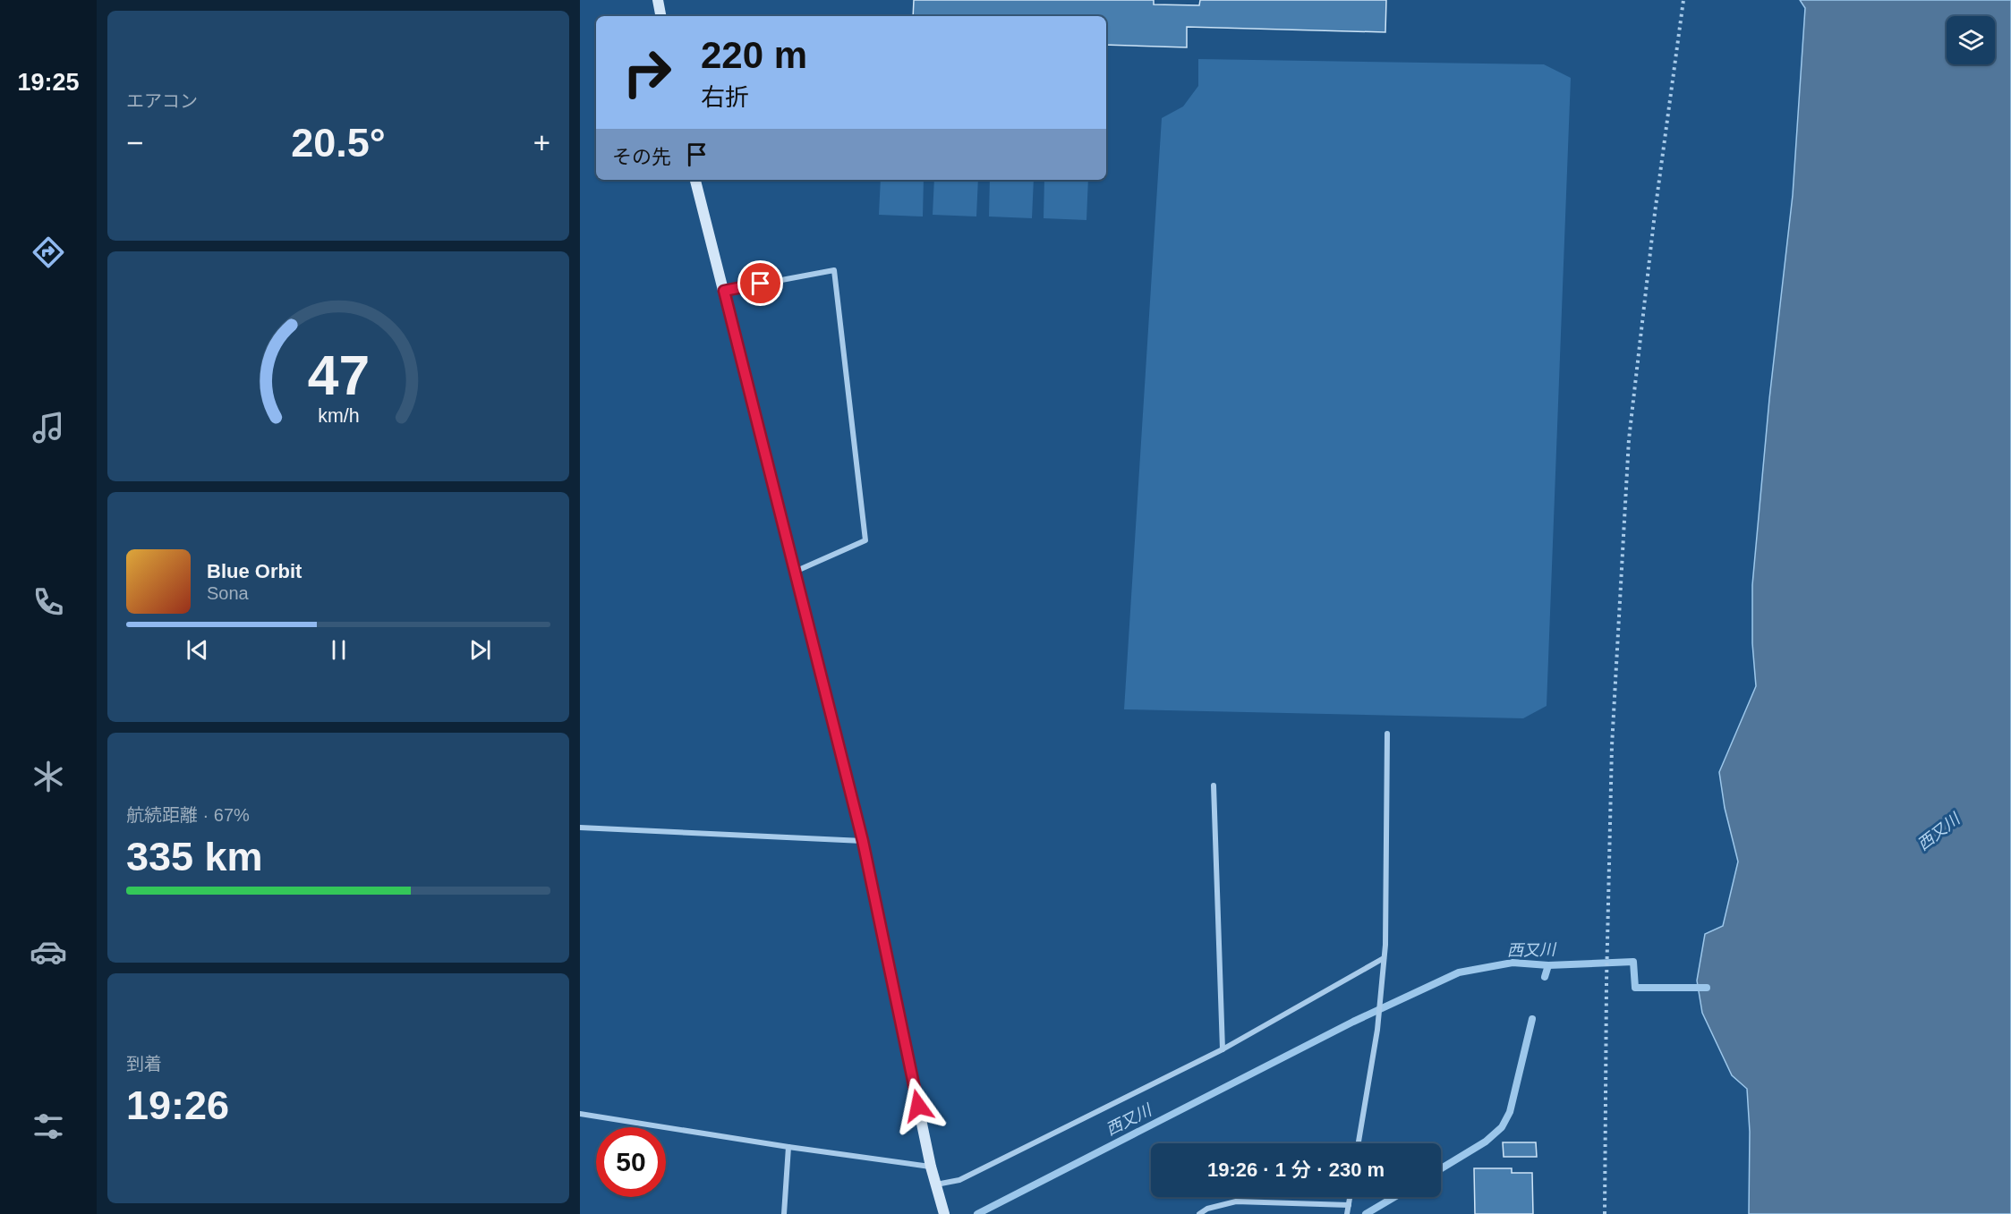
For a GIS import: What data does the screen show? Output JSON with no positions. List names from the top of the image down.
{
  "water": ["西又川"],
  "page": {
    "tabs": "19:25",
    "tile": [
      "エアコン",
      ["航続距離 · 67%", "335 km"],
      ["到着", "19:26"]
    ],
    "turn": ["220 m", "右折"],
    "heat": ["−", "20.5°", "+"],
    "then": "その先",
    "song": ["Blue Orbit", "Sona"],
    "limit": "50",
    "trip": "19:26 · 1 分 · 230 m",
    "gauge": ["47", "km/h"]
  }
}
